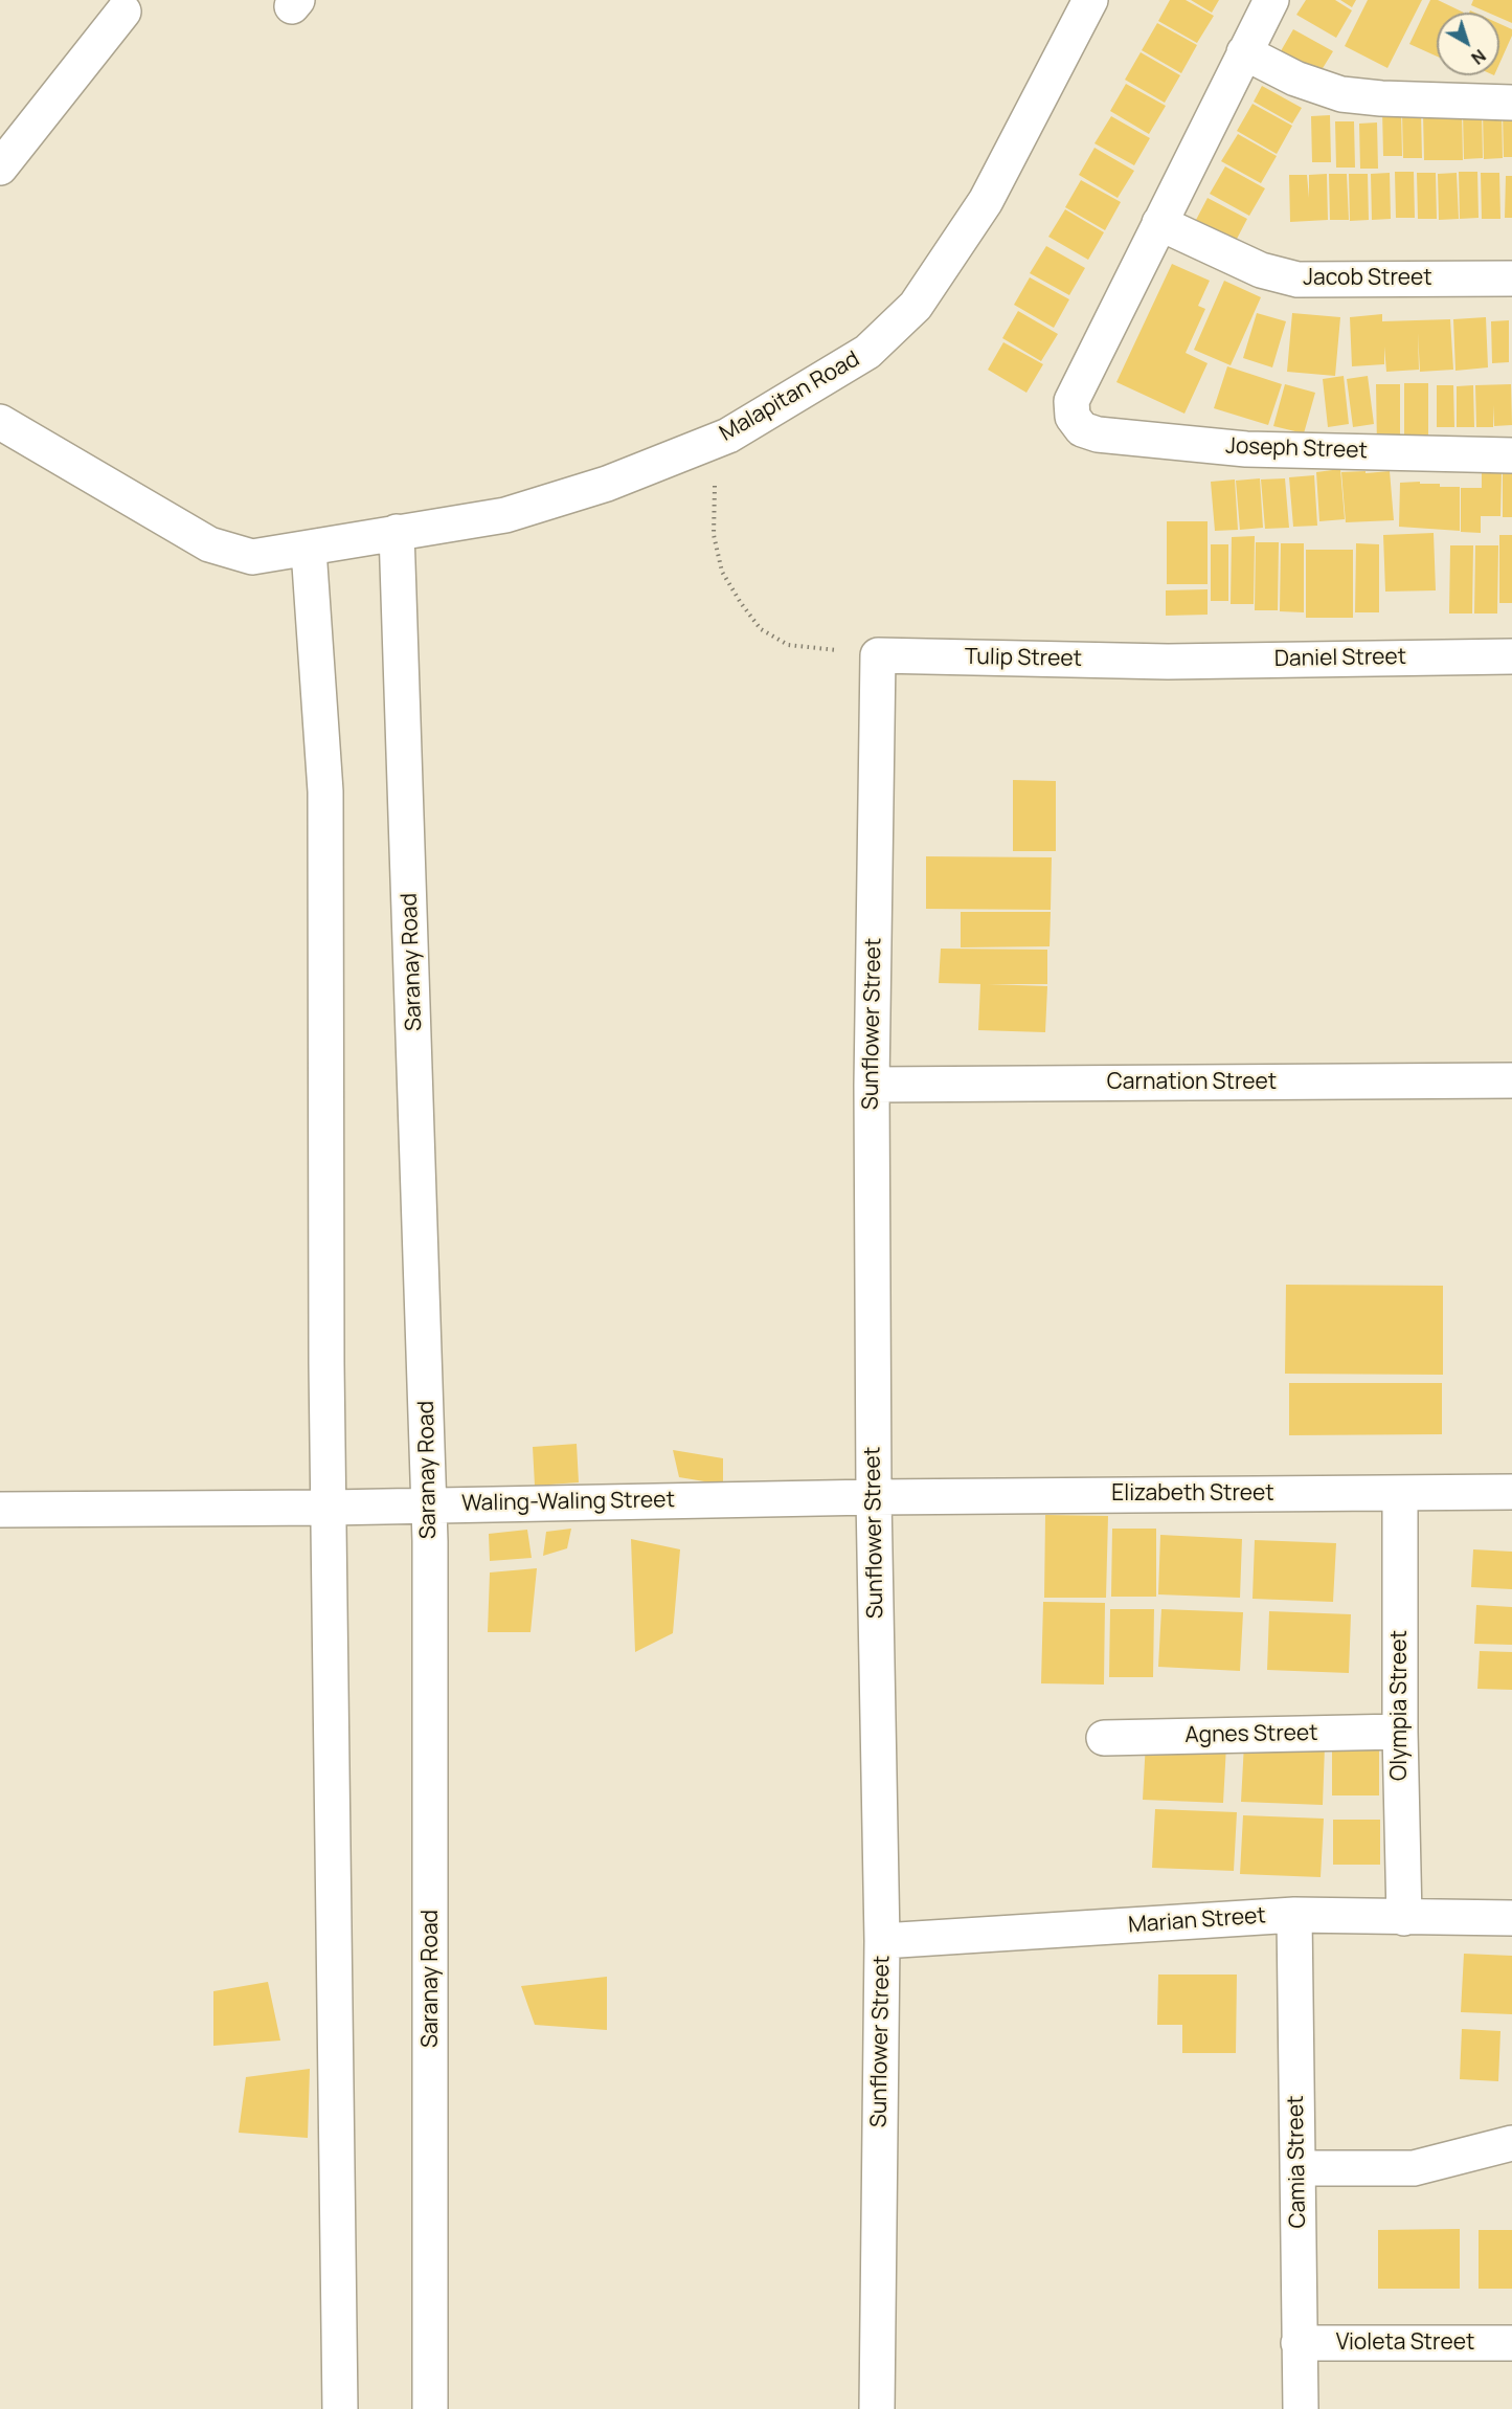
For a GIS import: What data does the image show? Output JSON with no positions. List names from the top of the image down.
{
  "streets": {
    "street": [
      "Jacob Street",
      "Malapitan Road",
      "Joseph Street",
      "Tulip Street",
      "Daniel Street",
      "Saranay Road",
      "Sunflower Street",
      "Carnation Street",
      "Elizabeth Street",
      "Waling-Waling Street",
      "Olympia Street",
      "Agnes Street",
      "Marian Street",
      "Camia Street",
      "Violeta Street"
    ]
  },
  "crossings": [
    ["Jacob Street", "Joseph Street"],
    ["Malapitan Road", "Saranay Road"],
    ["Tulip Street", "Daniel Street"],
    ["Tulip Street", "Sunflower Street"],
    ["Saranay Road", "Waling-Waling Street"],
    ["Sunflower Street", "Carnation Street"],
    ["Sunflower Street", "Elizabeth Street"],
    ["Sunflower Street", "Waling-Waling Street"],
    ["Sunflower Street", "Marian Street"],
    ["Elizabeth Street", "Waling-Waling Street"],
    ["Elizabeth Street", "Olympia Street"],
    ["Olympia Street", "Agnes Street"],
    ["Olympia Street", "Marian Street"],
    ["Marian Street", "Camia Street"],
    ["Camia Street", "Violeta Street"]
  ],
  "north": "bottom right"
}
